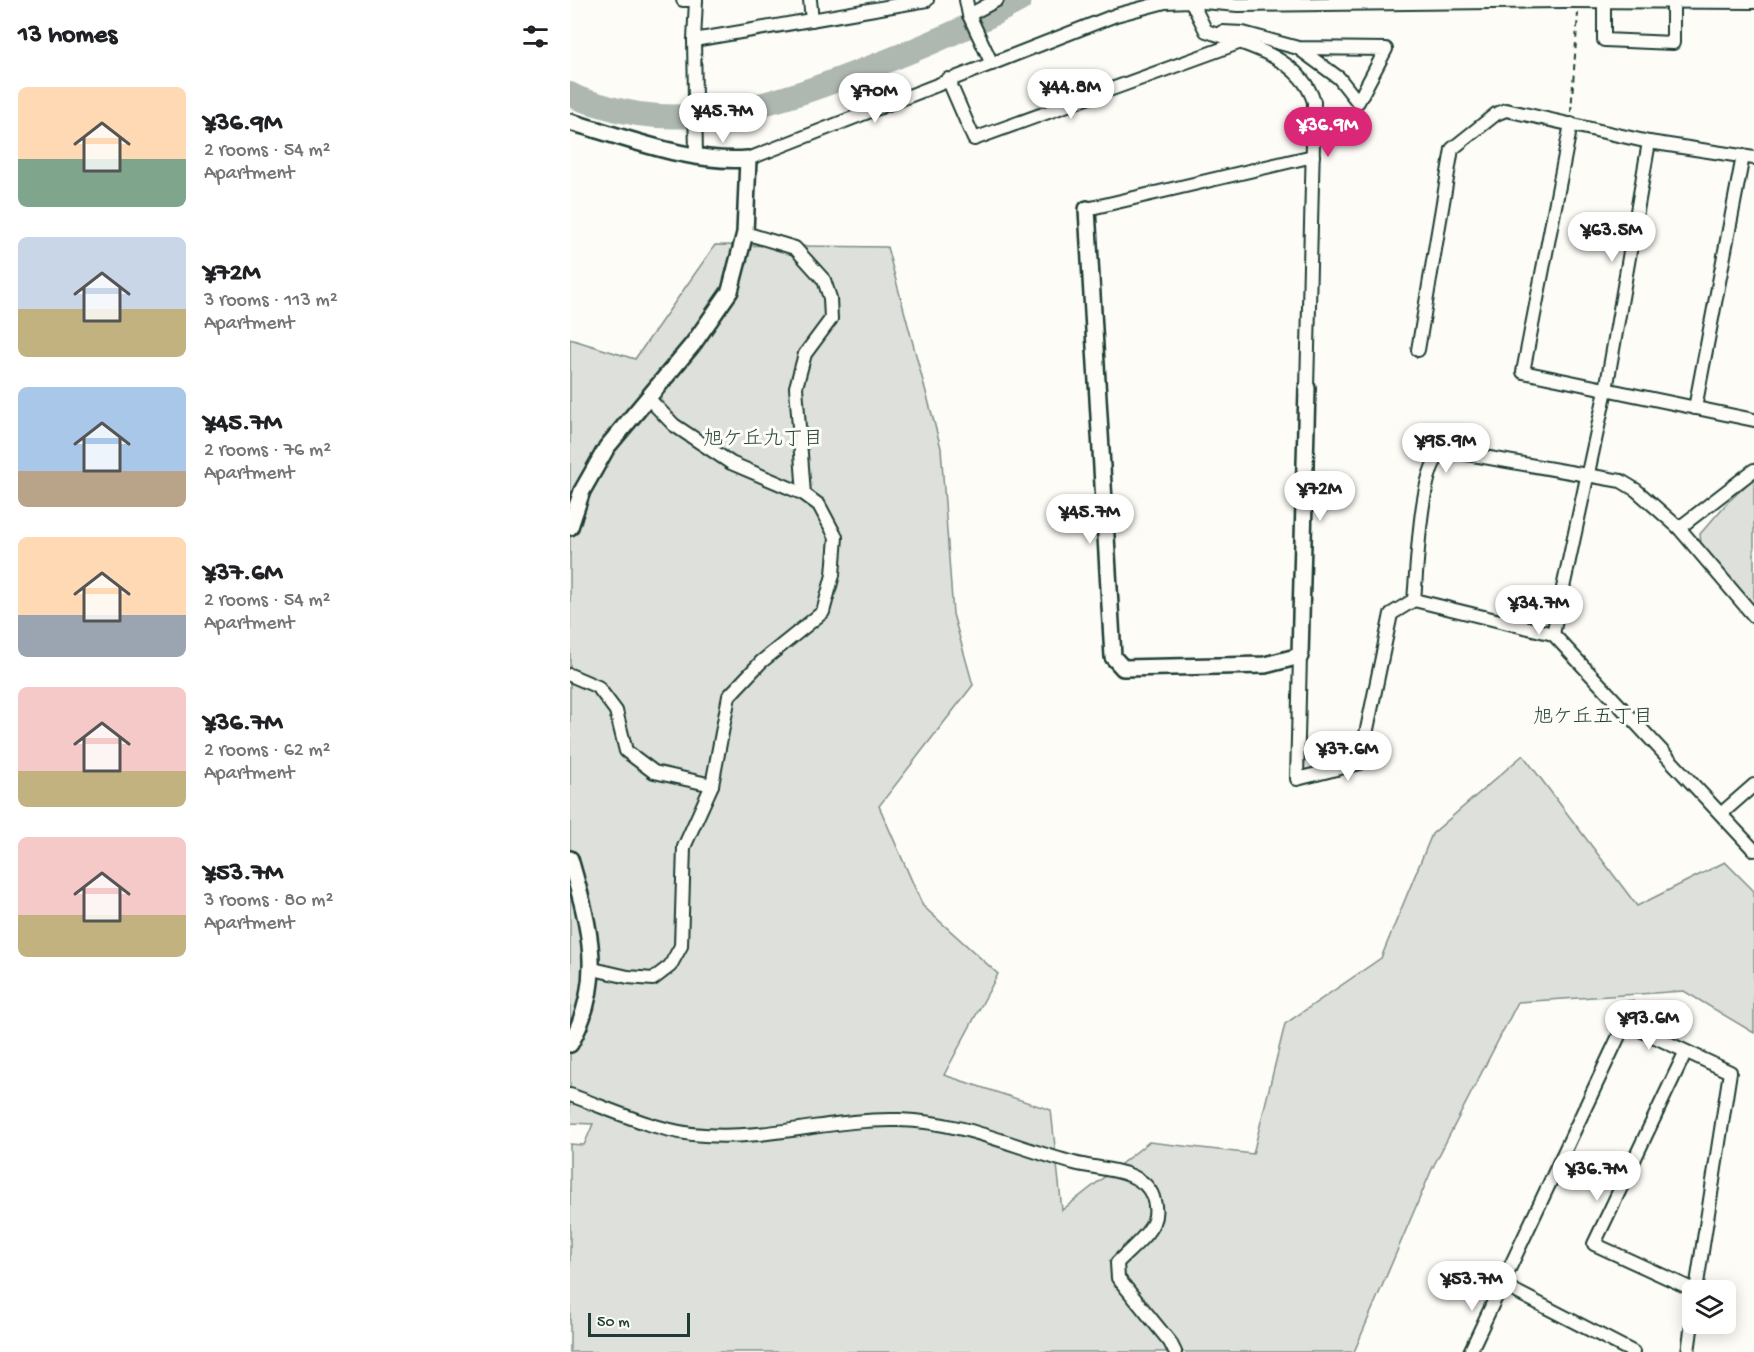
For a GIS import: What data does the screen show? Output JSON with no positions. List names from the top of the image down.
{
  "districts": ["旭ケ丘九丁目", "旭ケ丘五丁目"],
  "scale_bar": "50 m",
  "page": {
    "heading": "13 homes",
    "price": [
      "¥44.8M",
      "¥70M",
      "¥45.7M",
      "¥36.9M",
      "¥63.5M",
      "¥95.9M",
      "¥72M",
      "¥45.7M",
      "¥34.7M",
      "¥37.6M",
      "¥93.6M",
      "¥36.7M",
      "¥53.7M"
    ],
    "list": [
      {
        "name": "¥36.9M",
        "note": "2 rooms · 54 m² · Apartment"
      },
      {
        "name": "¥72M",
        "note": "3 rooms · 113 m² · Apartment"
      },
      {
        "name": "¥45.7M",
        "note": "2 rooms · 76 m² · Apartment"
      },
      {
        "name": "¥37.6M",
        "note": "2 rooms · 54 m² · Apartment"
      },
      {
        "name": "¥36.7M",
        "note": "2 rooms · 62 m² · Apartment"
      },
      {
        "name": "¥53.7M",
        "note": "3 rooms · 80 m² · Apartment"
      }
    ],
    "scale": "50 m"
  }
}
